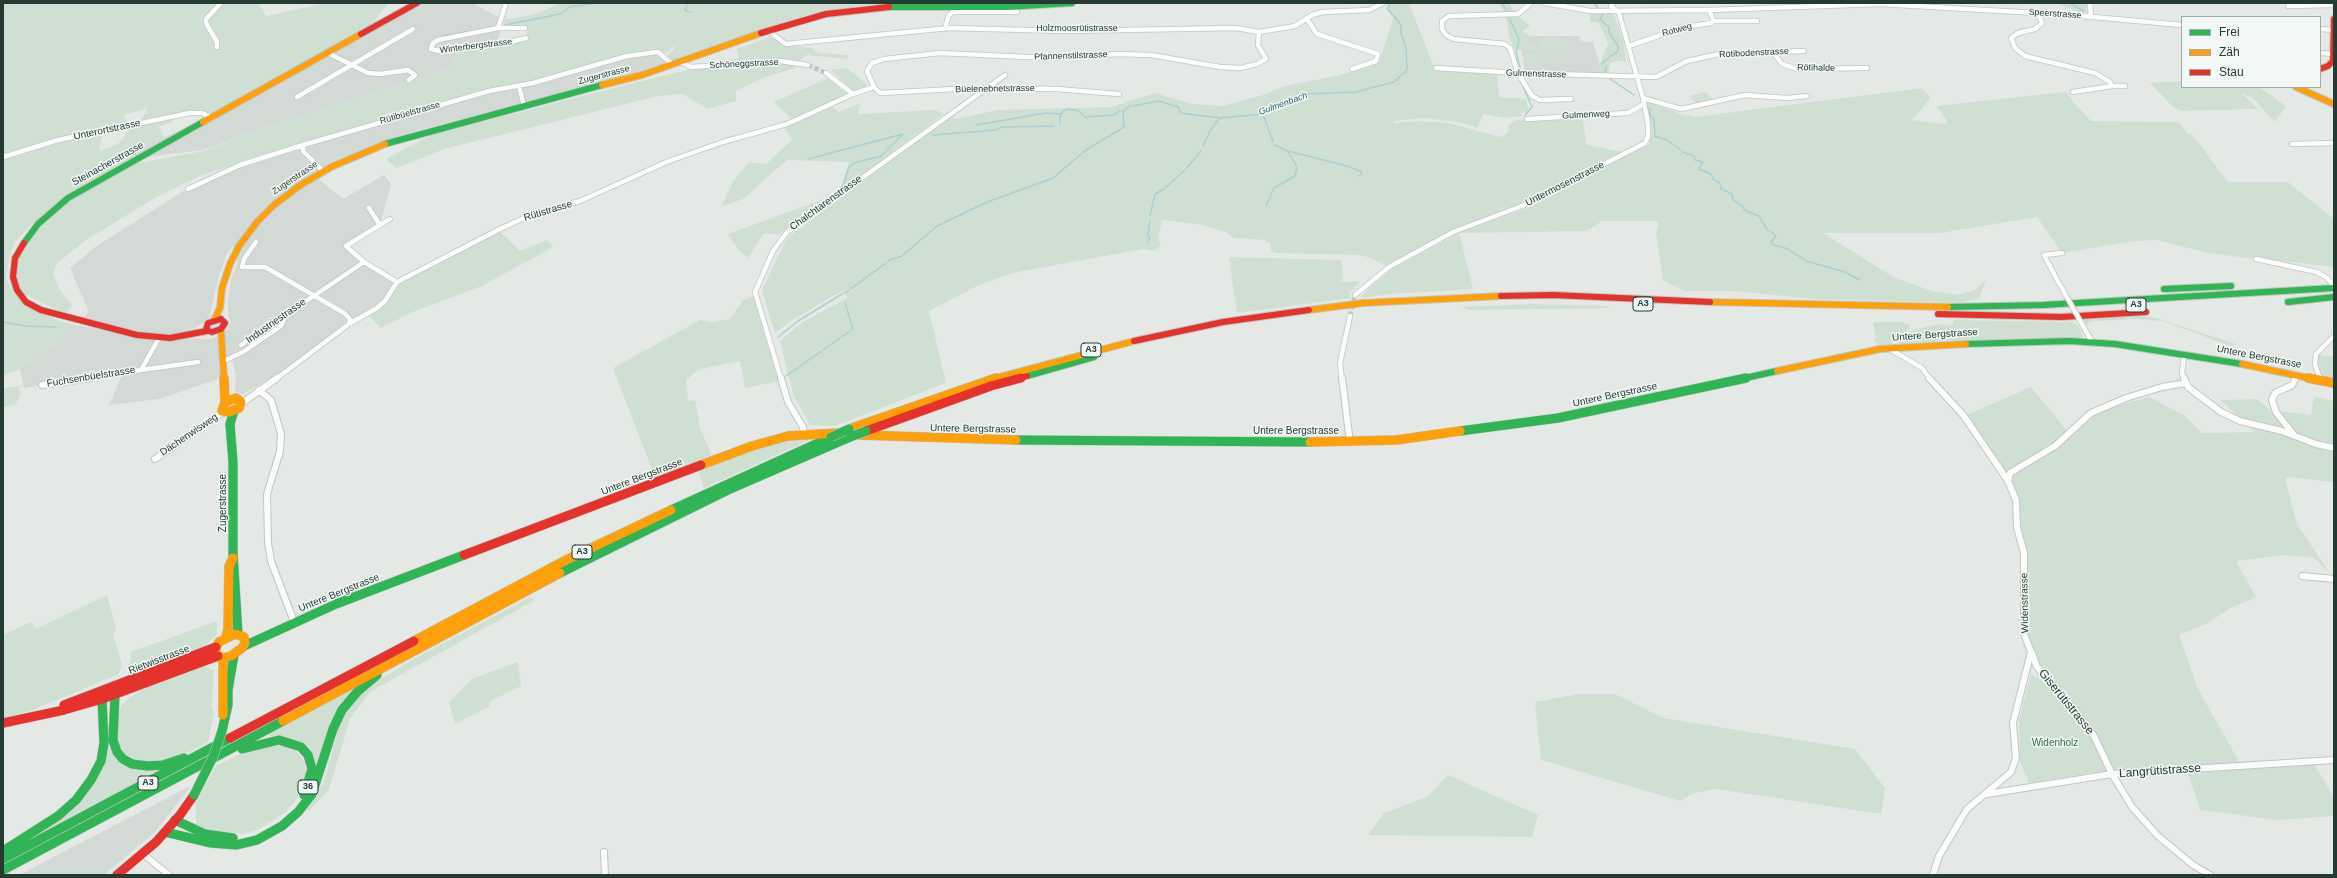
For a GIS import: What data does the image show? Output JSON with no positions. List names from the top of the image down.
{
  "streets": {
    "main road": [
      "Zugerstrasse",
      "Steinacherstrasse",
      "A3",
      "Untere Bergstrasse",
      "Rietwisstrasse",
      "36"
    ],
    "street": [
      "Speerstrasse",
      "Holzmoosrütistrasse",
      "Rotweg",
      "Winterbergstrasse",
      "Rötibodenstrasse",
      "Pfannenstilstrasse",
      "Schöneggstrasse",
      "Rötihalde",
      "Gulmenstrasse",
      "Büelenebnetstrasse",
      "Rütibüelstrasse",
      "Gulmenweg",
      "Unterortstrasse",
      "Untermosenstrasse",
      "Chalchtarenstrasse",
      "Rütistrasse",
      "Industriestrasse",
      "Fuchsenbüelstrasse",
      "Dächenwisweg",
      "Widenstrasse",
      "Giserütistrasse",
      "Langrütistrasse"
    ]
  },
  "crossings": [
    ["Speerstrasse", "Untermosenstrasse"],
    ["Holzmoosrütistrasse", "Pfannenstilstrasse"],
    ["Holzmoosrütistrasse", "Zugerstrasse"],
    ["Rotweg", "Untermosenstrasse"],
    ["Rötibodenstrasse", "Rötihalde"],
    ["Rötibodenstrasse", "Gulmenstrasse"],
    ["Rötibodenstrasse", "Untermosenstrasse"],
    ["Pfannenstilstrasse", "Büelenebnetstrasse"],
    ["Pfannenstilstrasse", "Rütistrasse"],
    ["Schöneggstrasse", "Zugerstrasse"],
    ["Schöneggstrasse", "Rütibüelstrasse"],
    ["Gulmenstrasse", "Untermosenstrasse"],
    ["Zugerstrasse", "Rütibüelstrasse"],
    ["Zugerstrasse", "Steinacherstrasse"],
    ["Zugerstrasse", "Untere Bergstrasse"],
    ["Zugerstrasse", "Dächenwisweg"],
    ["Büelenebnetstrasse", "Chalchtarenstrasse"],
    ["Büelenebnetstrasse", "Rütistrasse"],
    ["Gulmenweg", "Untermosenstrasse"],
    ["Unterortstrasse", "Steinacherstrasse"],
    ["Steinacherstrasse", "Fuchsenbüelstrasse"],
    ["Chalchtarenstrasse", "Untere Bergstrasse"],
    ["A3", "36"],
    ["Untere Bergstrasse", "Widenstrasse"],
    ["Widenstrasse", "Giserütistrasse"],
    ["Giserütistrasse", "Langrütistrasse"]
  ],
  "water": ["Gulmenbach"],
  "parks": ["Widenholz"],
  "legend": ["Frei", "Zäh", "Stau"]
}
